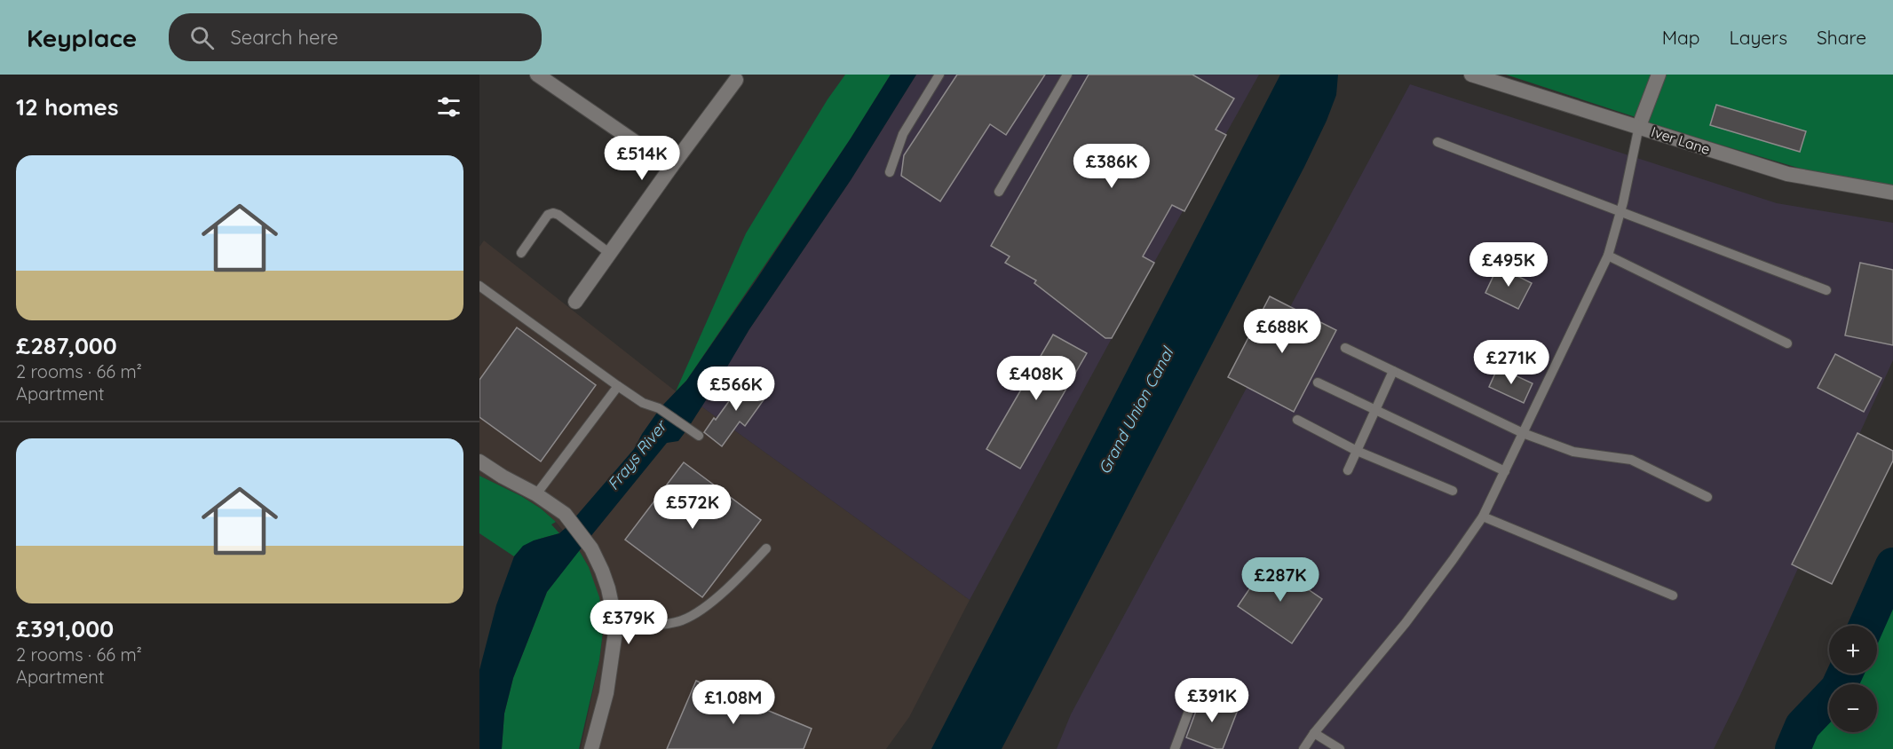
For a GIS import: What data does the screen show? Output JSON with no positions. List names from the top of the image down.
{
  "streets": {
    "street": ["Iver Lane"]
  },
  "water": ["Grand Union Canal", "Frays River"],
  "page": {
    "header": "Keyplace",
    "search": "Search here",
    "nav": ["Map", "Layers", "Share"],
    "heading": "12 homes",
    "price": [
      "£514K",
      "£386K",
      "£495K",
      "£688K",
      "£271K",
      "£408K",
      "£566K",
      "£572K",
      "£287K",
      "£379K",
      "£391K",
      "£1.08M"
    ],
    "list": [
      {
        "name": "£287,000",
        "note": "2 rooms · 66 m² · Apartment"
      },
      {
        "name": "£391,000",
        "note": "2 rooms · 66 m² · Apartment"
      }
    ],
    "map_buttons": ["+", "−"]
  }
}
